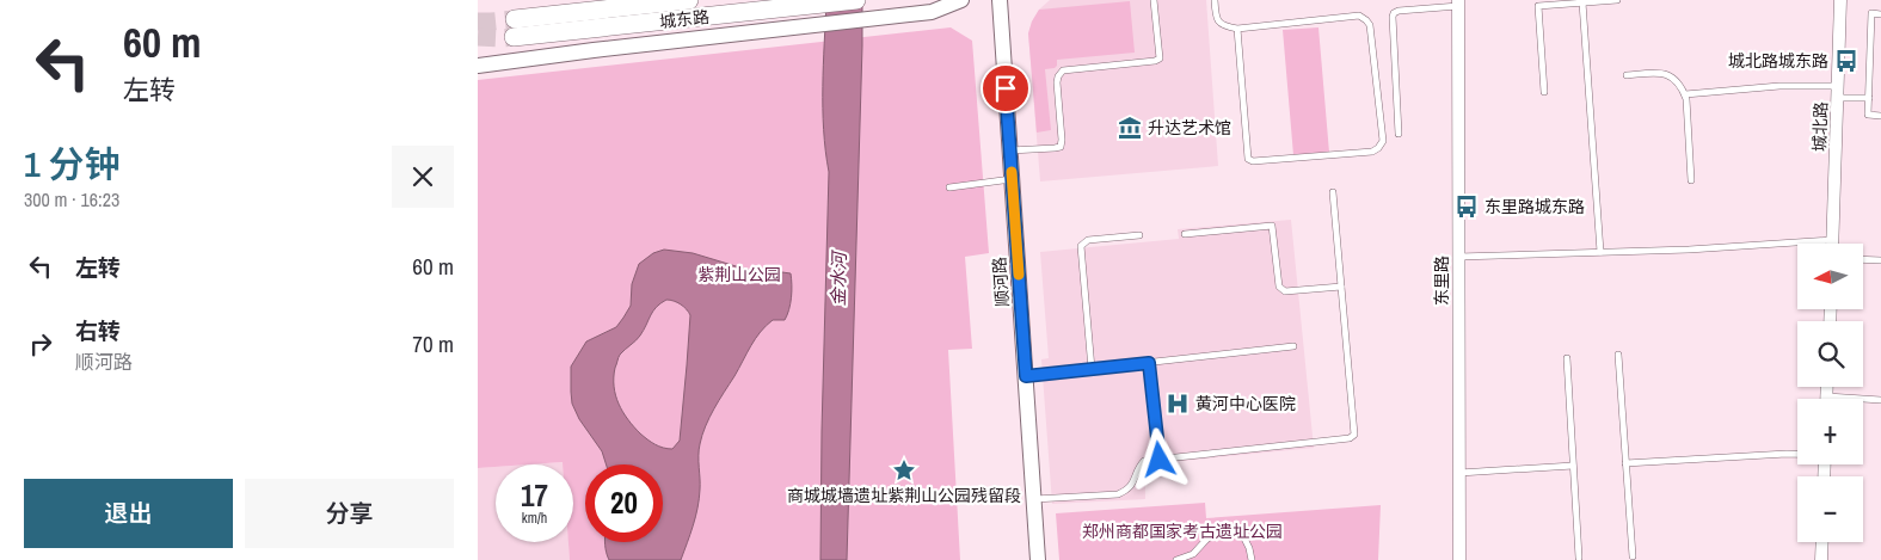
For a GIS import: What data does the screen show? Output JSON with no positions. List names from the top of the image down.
{
  "streets": {
    "main road": ["城东路"],
    "street": ["城北路", "东里路", "顺河路"]
  },
  "water": ["金水河"],
  "parks": ["紫荆山公园", "郑州商都国家考古遗址公园"],
  "places": {
    "bus stop": ["城北路城东路", "东里路城东路"],
    "museum": ["升达艺术馆"],
    "hospital": ["黄河中心医院"],
    "place": ["商城城墙遗址紫荆山公园残留段"]
  },
  "north": "left",
  "page": {
    "turn": ["60 m", "左转"],
    "heading": ["1 分钟", "300 m · 16:23"],
    "list": [
      {
        "name": "左转",
        "value": "60 m"
      },
      {
        "name": "右转",
        "note": "顺河路",
        "value": "70 m"
      }
    ],
    "map_buttons": ["+", "−"],
    "speed": "17 km/h",
    "limit": "20",
    "buttons": ["退出", "分享"]
  }
}
